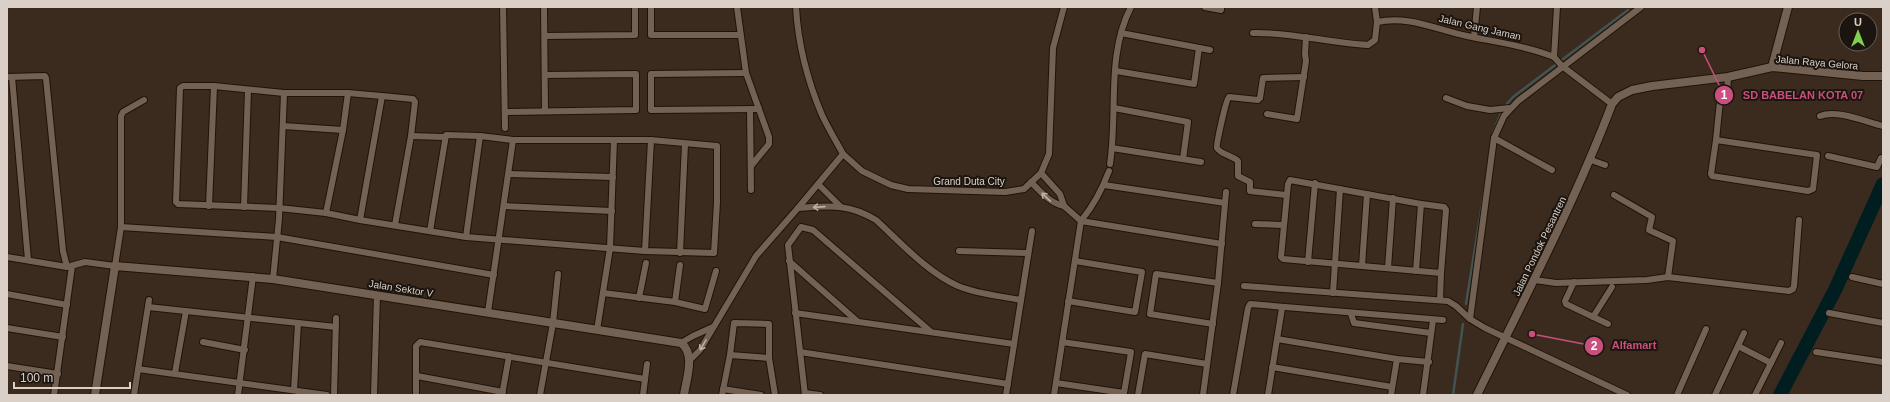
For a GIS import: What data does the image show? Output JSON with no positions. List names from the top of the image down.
{
  "streets": {
    "street": [
      "Jalan Gang Jaman",
      "Jalan Raya Gelora",
      "Grand Duta City",
      "Jalan Pondok Pesantren",
      "Jalan Sektor V"
    ]
  },
  "crossings": [
    ["Jalan Gang Jaman", "Jalan Raya Gelora"],
    ["Jalan Gang Jaman", "Jalan Pondok Pesantren"],
    ["Jalan Raya Gelora", "Jalan Pondok Pesantren"]
  ],
  "places": ["SD BABELAN KOTA 07", "Alfamart"],
  "scale_bar": "100 m",
  "north": "top"
}
